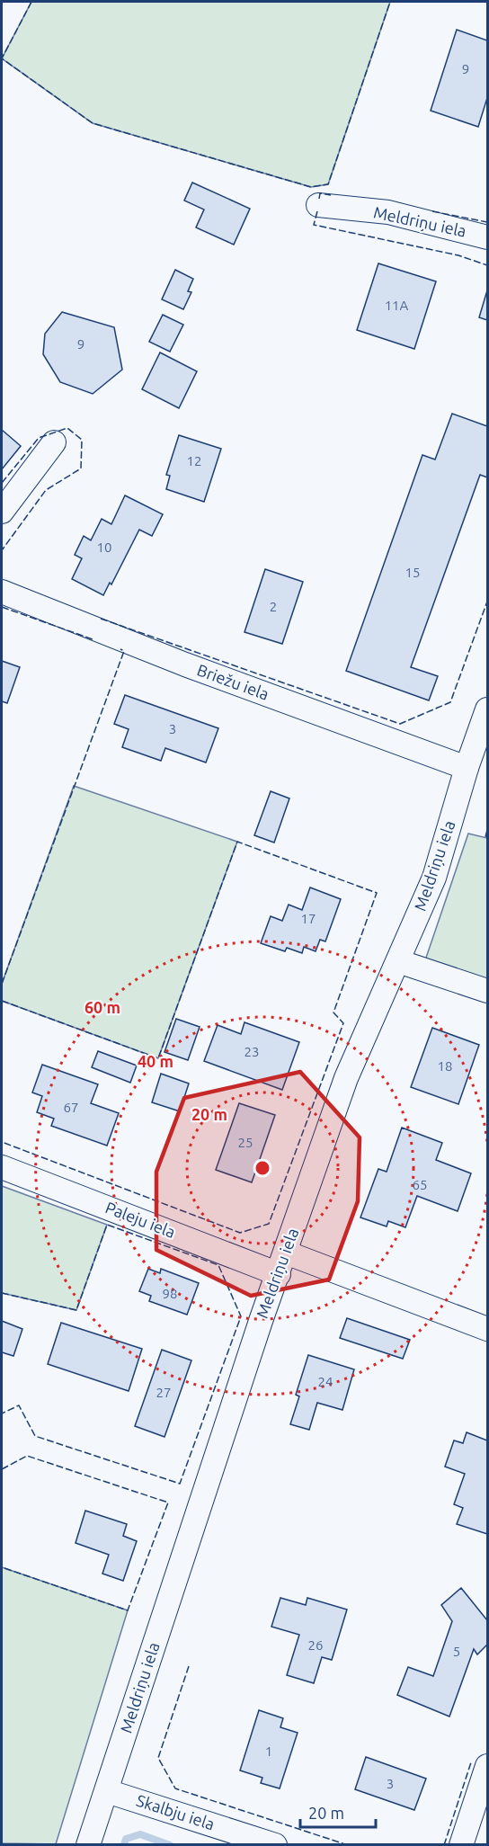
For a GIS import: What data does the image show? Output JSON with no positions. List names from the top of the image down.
{
  "streets": {
    "street": [
      "Meldriņu iela",
      "Briežu iela",
      "Paleju iela",
      "Skalbju iela"
    ]
  },
  "crossings": [
    ["Meldriņu iela", "Briežu iela"],
    ["Meldriņu iela", "Paleju iela"],
    ["Meldriņu iela", "Skalbju iela"]
  ],
  "house_numbers": [
    "9",
    "11A",
    "9",
    "12",
    "10",
    "15",
    "2",
    "3",
    "17",
    "23",
    "18",
    "67",
    "25",
    "65",
    "98",
    "24",
    "27",
    "26",
    "5",
    "1",
    "3"
  ],
  "scale_bar": "20 m",
  "rings": ["60 m", "40 m", "20 m"]
}
